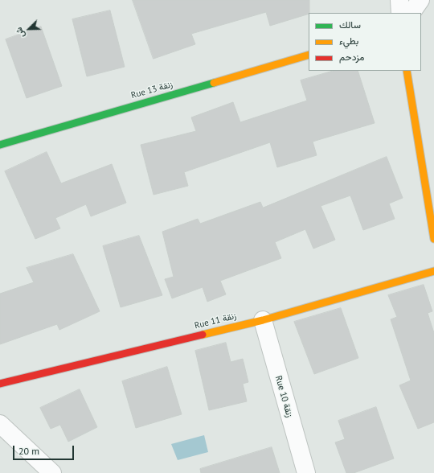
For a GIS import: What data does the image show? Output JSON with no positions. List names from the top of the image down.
{
  "streets": {
    "street": ["Rue 13 زنقة", "Rue 11 زنقة", "Rue 10 زنقة"]
  },
  "crossings": [
    ["Rue 11 زنقة", "Rue 10 زنقة"]
  ],
  "legend": ["سالك", "بطيء", "مزدحم"],
  "scale_bar": "20 m",
  "north": "bottom left"
}
